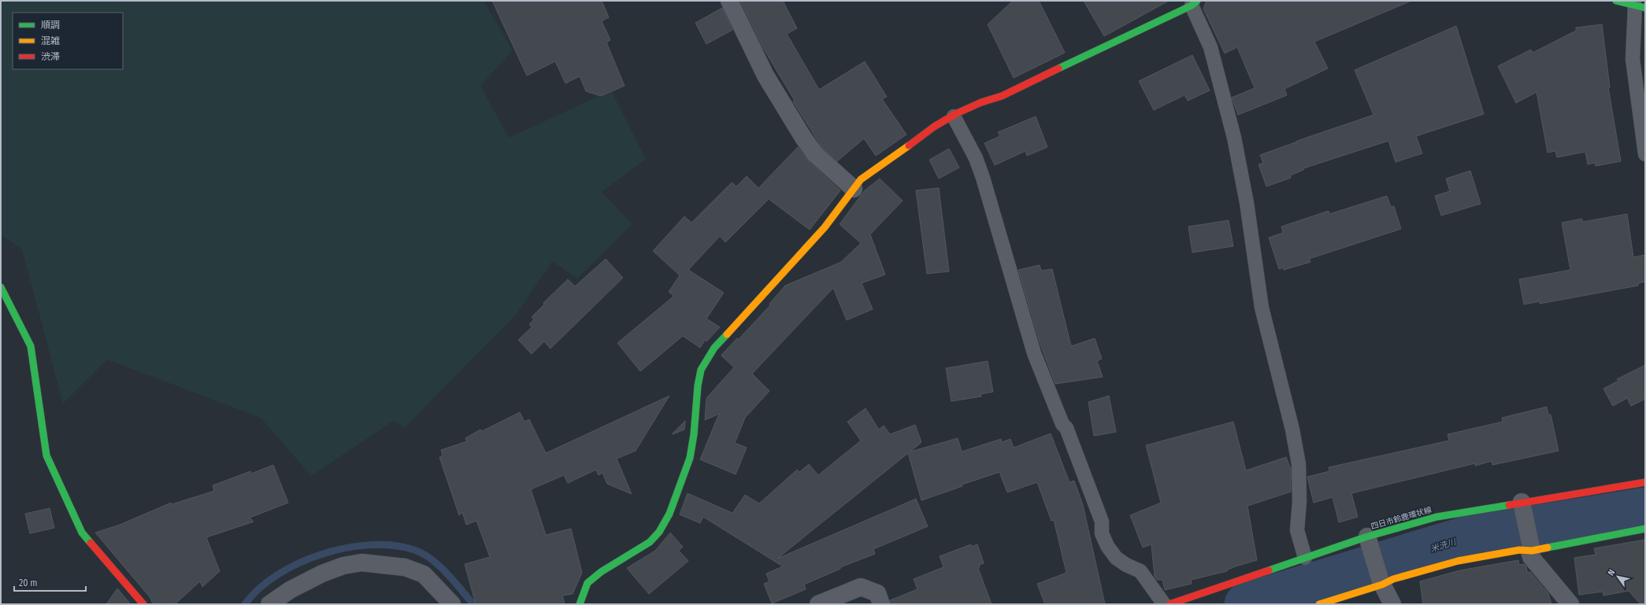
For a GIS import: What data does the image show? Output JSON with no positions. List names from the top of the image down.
{
  "streets": {
    "street": ["四日市鈴鹿環状線"]
  },
  "water": ["米洗川"],
  "legend": ["順調", "混雑", "渋滞"],
  "scale_bar": "20 m",
  "north": "top left"
}
